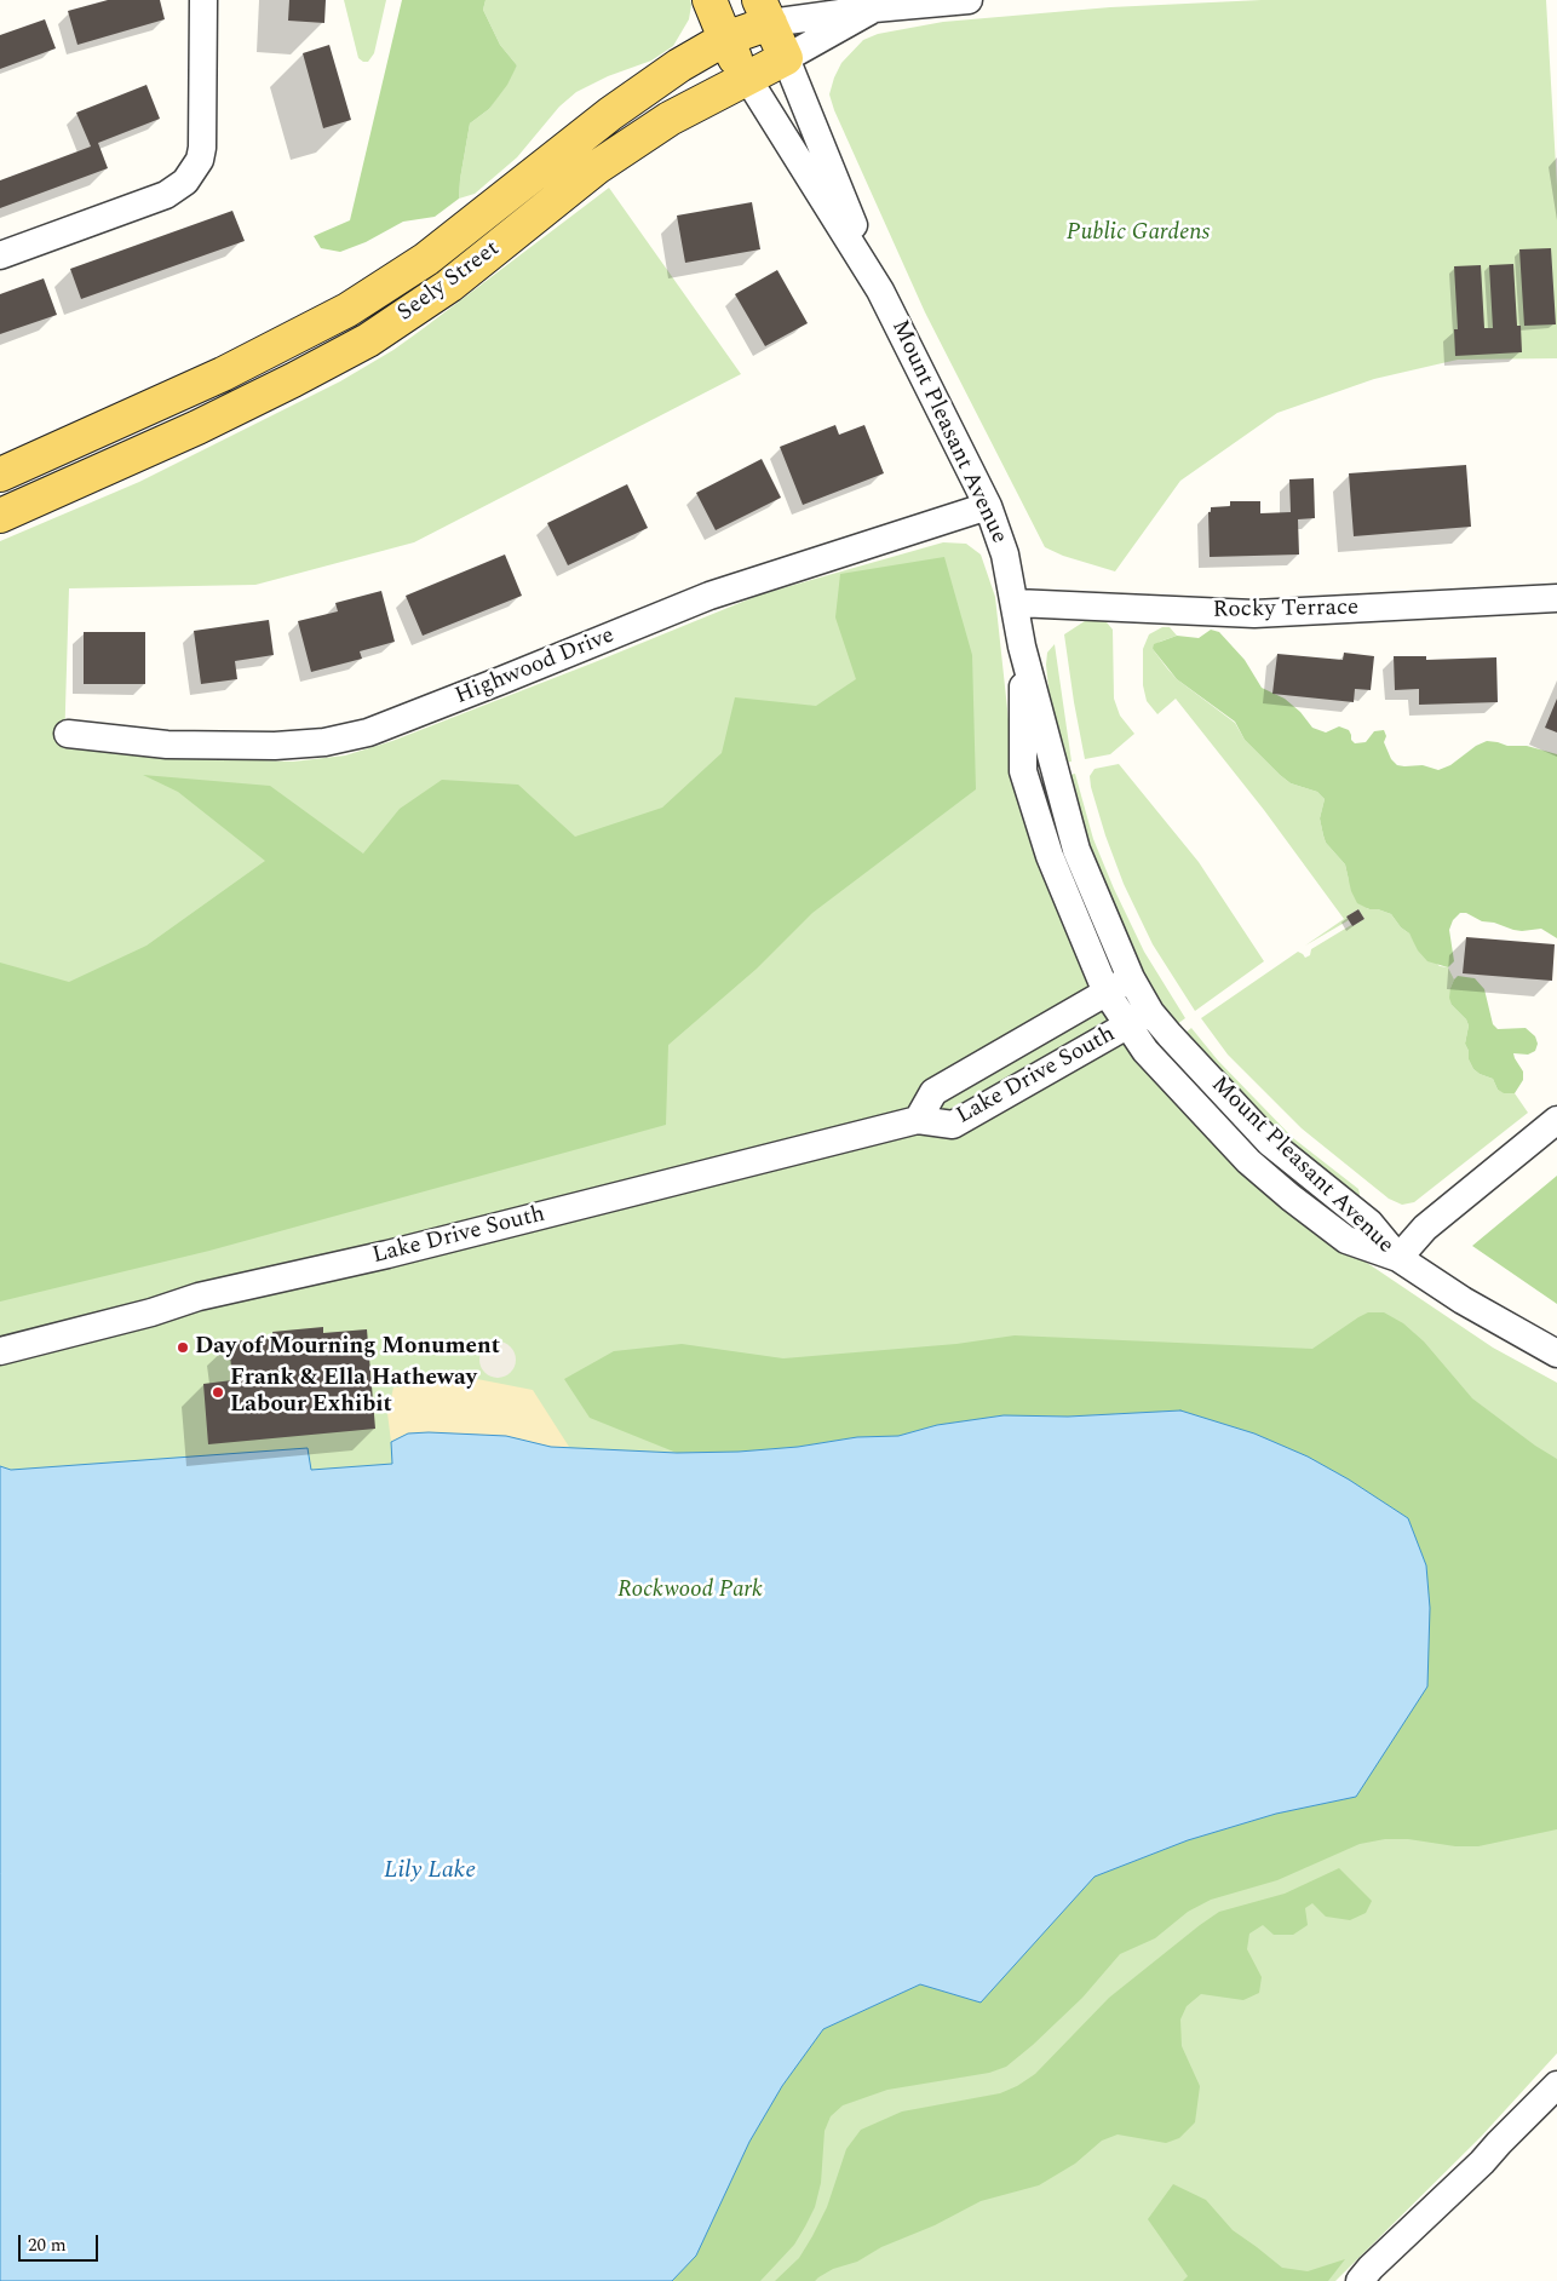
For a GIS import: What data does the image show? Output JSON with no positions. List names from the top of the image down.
{
  "streets": {
    "main road": ["Seely Street", "Mount Pleasant Avenue"],
    "street": ["Rocky Terrace", "Highwood Drive", "Lake Drive South"]
  },
  "crossings": [
    ["Seely Street", "Mount Pleasant Avenue"],
    ["Mount Pleasant Avenue", "Rocky Terrace"],
    ["Mount Pleasant Avenue", "Highwood Drive"],
    ["Mount Pleasant Avenue", "Lake Drive South"]
  ],
  "water": ["Lily Lake"],
  "parks": ["Public Gardens", "Rockwood Park"],
  "places": ["Day of Mourning Monument", "Frank & Ella Hatheway Labour Exhibit"],
  "scale_bar": "20 m"
}
